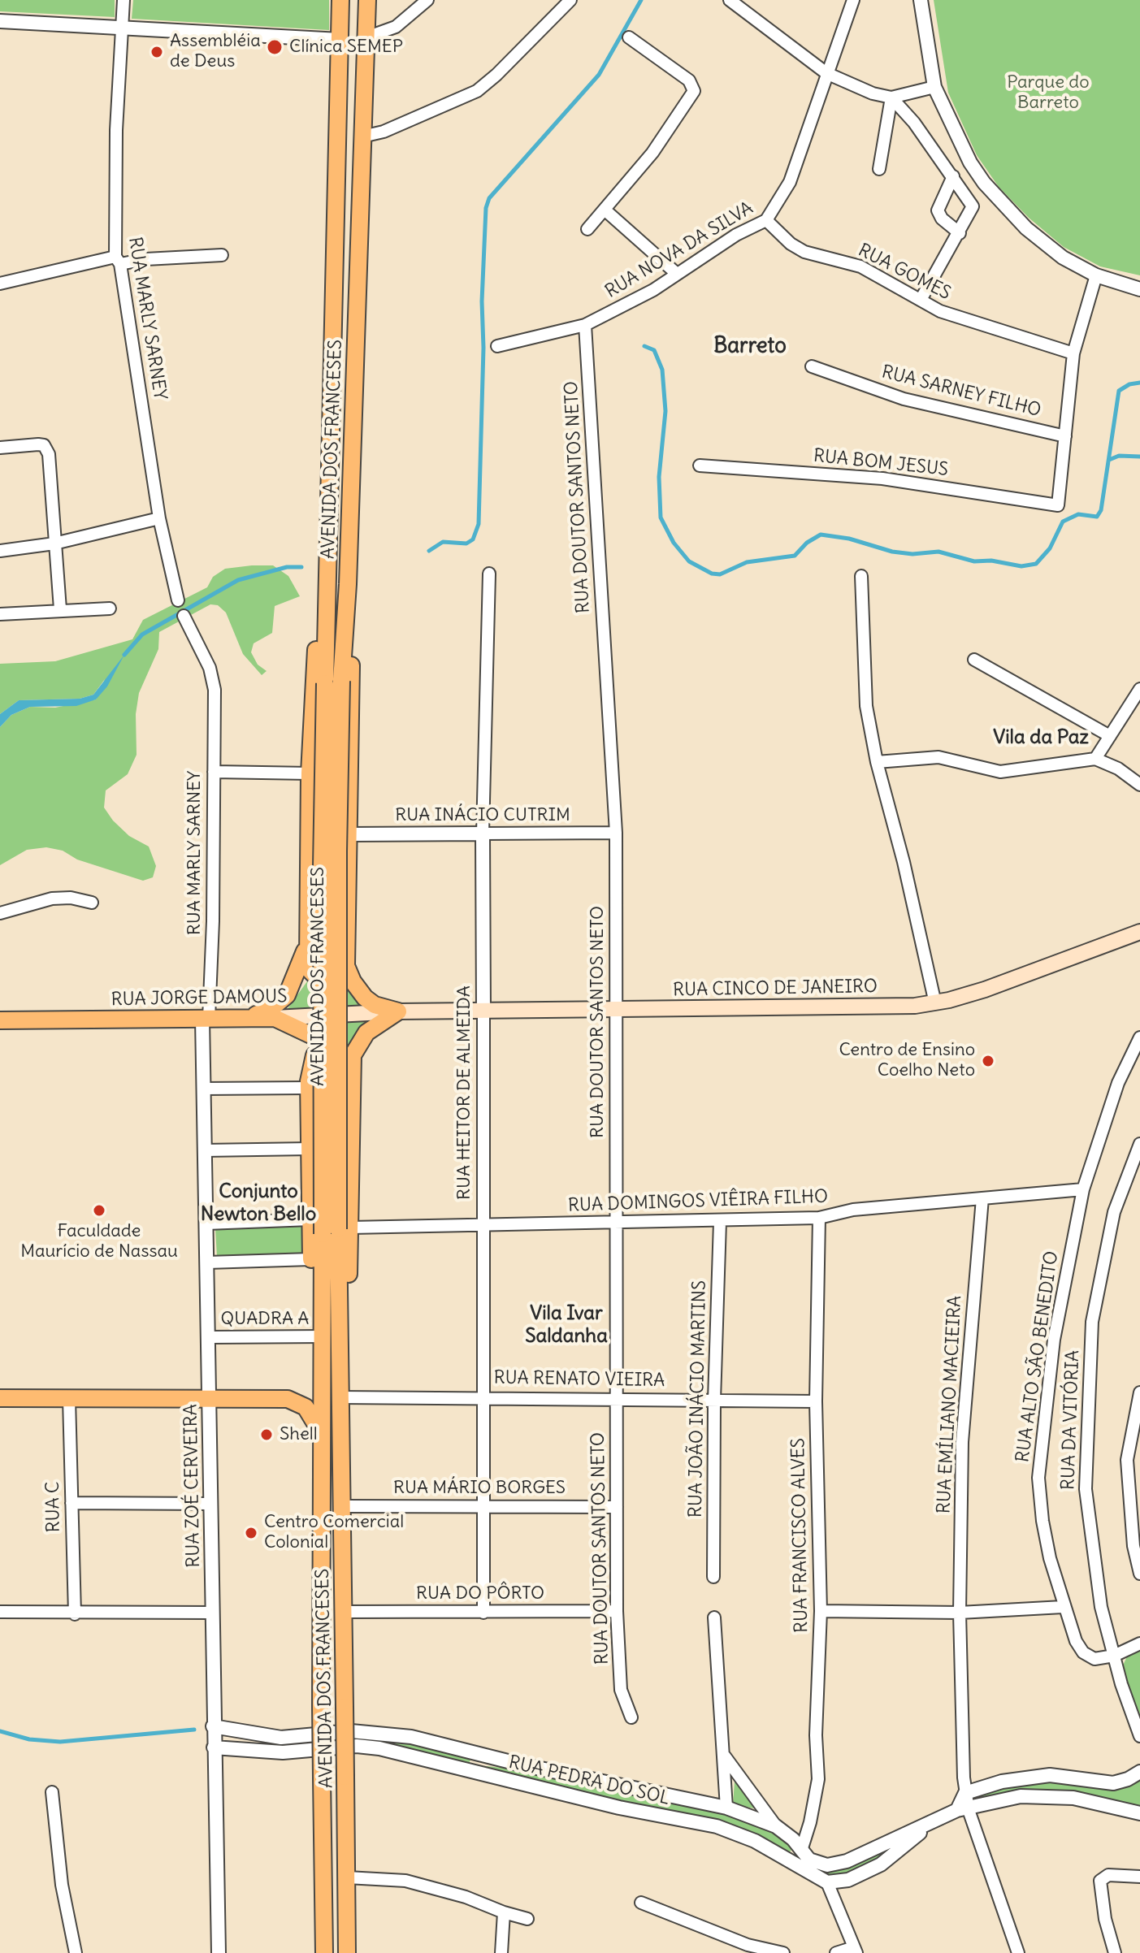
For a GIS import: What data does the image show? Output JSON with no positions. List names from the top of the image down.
{
  "streets": {
    "main road": ["AVENIDA DOS FRANCESES", "RUA CINCO DE JANEIRO", "RUA JORGE DAMOUS"],
    "street": [
      "RUA NOVA DA SILVA",
      "RUA GOMES",
      "RUA MARLY SARNEY",
      "RUA SARNEY FILHO",
      "RUA BOM JESUS",
      "RUA DOUTOR SANTOS NETO",
      "RUA INÁCIO CUTRIM",
      "RUA HEITOR DE ALMEIDA",
      "RUA DOMINGOS VIÊIRA FILHO",
      "QUADRA A",
      "RUA ALTO SÃO BENEDITO",
      "RUA RENATO VIEIRA",
      "RUA JOÃO INÁCIO MARTINS",
      "RUA EMÍLIANO MACIEIRA",
      "RUA DA VITÓRIA",
      "RUA ZOÉ CERVEIRA",
      "RUA MÁRIO BORGES",
      "RUA C",
      "RUA FRANCISCO ALVES",
      "RUA DO PÔRTO",
      "RUA PEDRA DO SOL"
    ]
  },
  "crossings": [
    ["RUA NOVA DA SILVA", "RUA GOMES"],
    ["RUA NOVA DA SILVA", "RUA DOUTOR SANTOS NETO"],
    ["RUA MARLY SARNEY", "RUA JORGE DAMOUS"],
    ["RUA MARLY SARNEY", "RUA ZOÉ CERVEIRA"],
    ["RUA SARNEY FILHO", "RUA BOM JESUS"],
    ["AVENIDA DOS FRANCESES", "RUA DOMINGOS VIÊIRA FILHO"],
    ["AVENIDA DOS FRANCESES", "QUADRA A"],
    ["AVENIDA DOS FRANCESES", "RUA RENATO VIEIRA"],
    ["AVENIDA DOS FRANCESES", "RUA MÁRIO BORGES"],
    ["AVENIDA DOS FRANCESES", "RUA DO PÔRTO"],
    ["RUA DOUTOR SANTOS NETO", "RUA INÁCIO CUTRIM"],
    ["RUA DOUTOR SANTOS NETO", "RUA CINCO DE JANEIRO"],
    ["RUA DOUTOR SANTOS NETO", "RUA DOMINGOS VIÊIRA FILHO"],
    ["RUA DOUTOR SANTOS NETO", "RUA RENATO VIEIRA"],
    ["RUA DOUTOR SANTOS NETO", "RUA MÁRIO BORGES"],
    ["RUA DOUTOR SANTOS NETO", "RUA DO PÔRTO"],
    ["RUA INÁCIO CUTRIM", "RUA HEITOR DE ALMEIDA"],
    ["RUA CINCO DE JANEIRO", "RUA JORGE DAMOUS"],
    ["RUA CINCO DE JANEIRO", "RUA HEITOR DE ALMEIDA"],
    ["RUA JORGE DAMOUS", "RUA ZOÉ CERVEIRA"],
    ["RUA HEITOR DE ALMEIDA", "RUA DOMINGOS VIÊIRA FILHO"],
    ["RUA HEITOR DE ALMEIDA", "RUA RENATO VIEIRA"],
    ["RUA HEITOR DE ALMEIDA", "RUA MÁRIO BORGES"],
    ["RUA HEITOR DE ALMEIDA", "RUA DO PÔRTO"],
    ["RUA DOMINGOS VIÊIRA FILHO", "RUA ALTO SÃO BENEDITO"],
    ["RUA DOMINGOS VIÊIRA FILHO", "RUA JOÃO INÁCIO MARTINS"],
    ["RUA DOMINGOS VIÊIRA FILHO", "RUA EMÍLIANO MACIEIRA"],
    ["RUA DOMINGOS VIÊIRA FILHO", "RUA FRANCISCO ALVES"],
    ["QUADRA A", "RUA ZOÉ CERVEIRA"],
    ["RUA ALTO SÃO BENEDITO", "RUA DA VITÓRIA"],
    ["RUA RENATO VIEIRA", "RUA JOÃO INÁCIO MARTINS"],
    ["RUA RENATO VIEIRA", "RUA FRANCISCO ALVES"],
    ["RUA ZOÉ CERVEIRA", "RUA PEDRA DO SOL"],
    ["RUA FRANCISCO ALVES", "RUA PEDRA DO SOL"]
  ],
  "districts": [
    "Barreto",
    "Vila da Paz",
    "Conjunto Newton Bello",
    "Vila Ivar Saldanha"
  ],
  "parks": ["Parque do Barreto"],
  "places": [
    "Clínica SEMEP",
    "Assembléia de Deus",
    "Centro de Ensino Coelho Neto",
    "Faculdade Maurício de Nassau",
    "Shell",
    "Centro Comercial Colonial"
  ]
}
